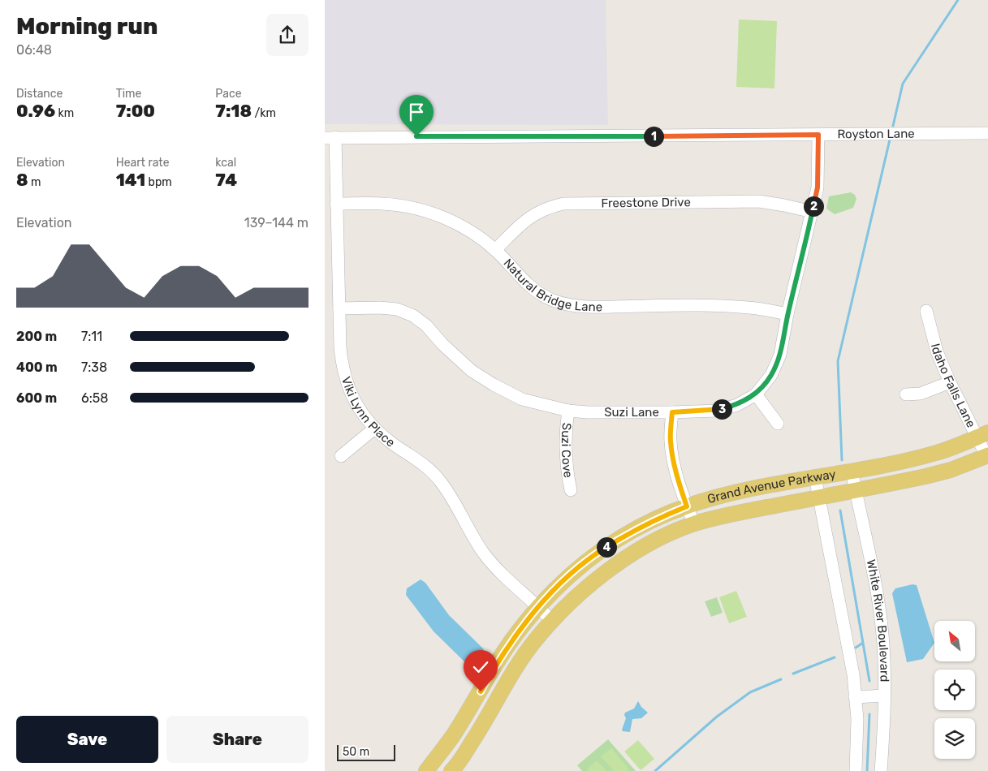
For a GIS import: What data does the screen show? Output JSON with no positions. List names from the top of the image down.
{
  "streets": {
    "main road": ["Grand Avenue Parkway"],
    "street": [
      "Royston Lane",
      "Freestone Drive",
      "Natural Bridge Lane",
      "Idaho Falls Lane",
      "Viki Lynn Place",
      "Suzi Lane",
      "Suzi Cove",
      "White River Boulevard"
    ]
  },
  "crossings": [
    ["Royston Lane", "Viki Lynn Place"],
    ["Royston Lane", "Suzi Lane"],
    ["Freestone Drive", "Natural Bridge Lane"],
    ["Freestone Drive", "Suzi Lane"],
    ["Natural Bridge Lane", "Viki Lynn Place"],
    ["Natural Bridge Lane", "Suzi Lane"],
    ["Idaho Falls Lane", "Grand Avenue Parkway"],
    ["Viki Lynn Place", "Suzi Lane"],
    ["Viki Lynn Place", "Grand Avenue Parkway"],
    ["Suzi Lane", "Suzi Cove"],
    ["Grand Avenue Parkway", "White River Boulevard"]
  ],
  "scale_bar": "50 m",
  "north": "top left",
  "page": {
    "heading": ["Morning run", "06:48"],
    "stats": [
      ["Distance", "0.96 km"],
      ["Time", "7:00"],
      ["Pace", "7:18 /km"],
      ["Elevation", "8 m"],
      ["Heart rate", "141 bpm"],
      ["kcal", "74"]
    ],
    "pins": [
      "1",
      "2",
      "3",
      "4"
    ],
    "chart": ["Elevation", "139–144 m"],
    "list": [
      {
        "name": "200 m",
        "note": "7:11"
      },
      {
        "name": "400 m",
        "note": "7:38"
      },
      {
        "name": "600 m",
        "note": "6:58"
      }
    ],
    "buttons": ["Save", "Share"],
    "scale": "50 m"
  }
}
